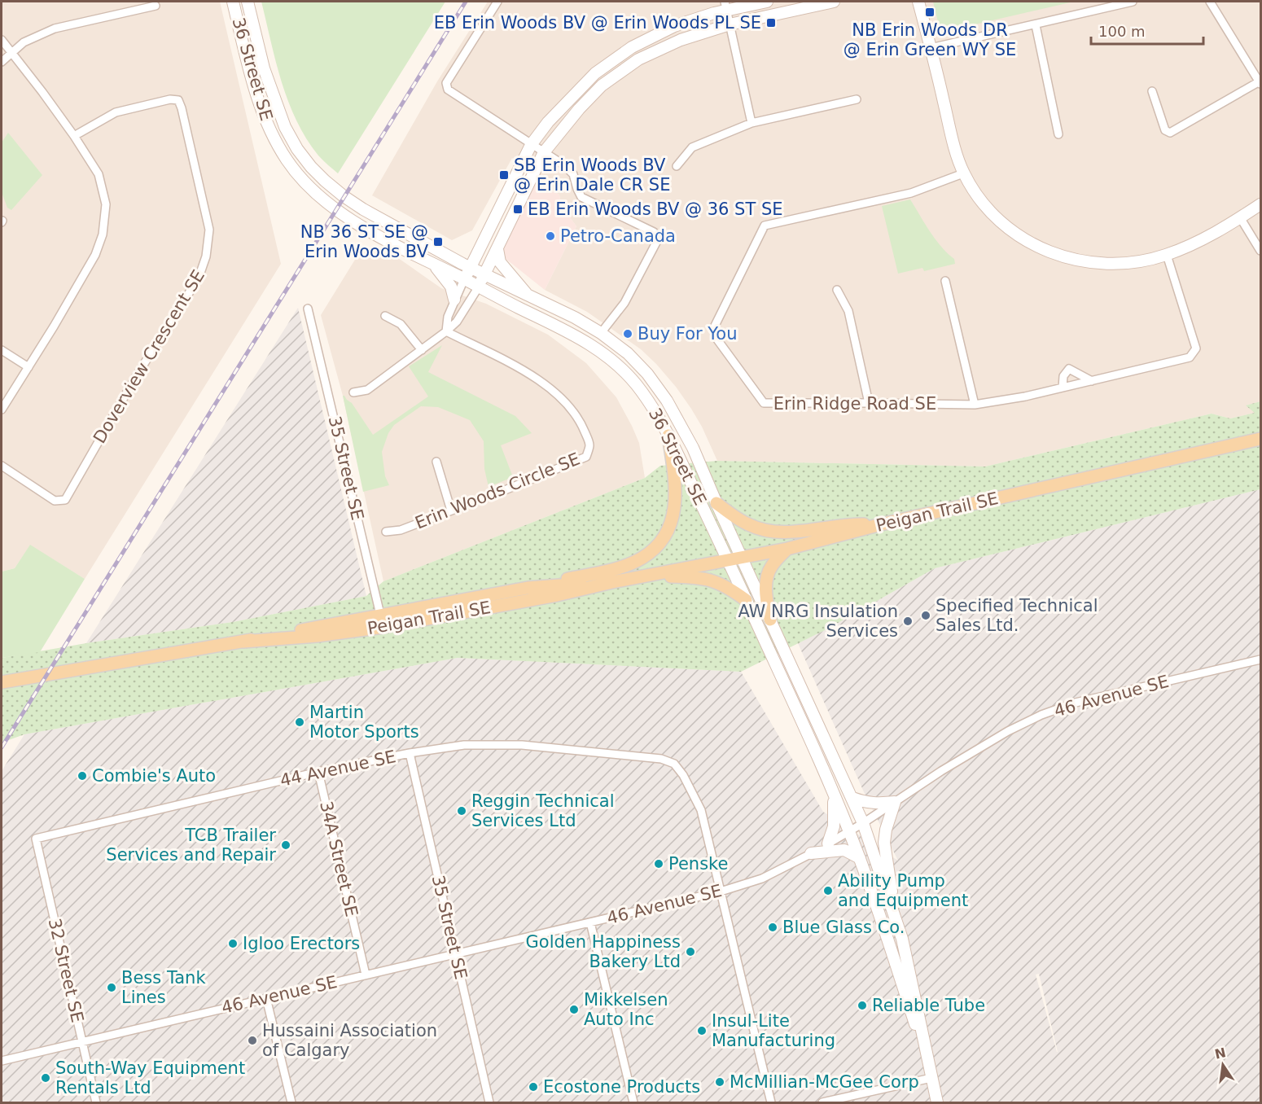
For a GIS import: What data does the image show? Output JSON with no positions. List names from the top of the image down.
{
  "streets": {
    "main road": ["Peigan Trail SE"],
    "street": [
      "36 Street SE",
      "Doverview Crescent SE",
      "Erin Ridge Road SE",
      "35 Street SE",
      "Erin Woods Circle SE",
      "46 Avenue SE",
      "44 Avenue SE",
      "34A Street SE",
      "32 Street SE"
    ]
  },
  "crossings": [
    ["36 Street SE", "Peigan Trail SE"],
    ["36 Street SE", "46 Avenue SE"],
    ["35 Street SE", "Peigan Trail SE"],
    ["35 Street SE", "46 Avenue SE"],
    ["35 Street SE", "44 Avenue SE"],
    ["46 Avenue SE", "44 Avenue SE"],
    ["46 Avenue SE", "34A Street SE"],
    ["46 Avenue SE", "32 Street SE"],
    ["44 Avenue SE", "34A Street SE"],
    ["44 Avenue SE", "32 Street SE"]
  ],
  "places": {
    "transit": [
      "NB Erin Woods DR @ Erin Green WY SE",
      "EB Erin Woods BV @ Erin Woods PL SE",
      "SB Erin Woods BV @ Erin Dale CR SE",
      "EB Erin Woods BV @ 36 ST SE",
      "NB 36 ST SE @ Erin Woods BV"
    ],
    "other": [
      "Petro-Canada",
      "Buy For You",
      "Specified Technical Sales Ltd.",
      "AW NRG Insulation Services",
      "Martin Motor Sports",
      "Combie's Auto",
      "Reggin Technical Services Ltd",
      "TCB Trailer Services and Repair",
      "Penske",
      "Ability Pump and Equipment",
      "Blue Glass Co.",
      "Igloo Erectors",
      "Golden Happiness Bakery Ltd",
      "Bess Tank Lines",
      "Reliable Tube",
      "Mikkelsen Auto Inc",
      "Insul-Lite Manufacturing",
      "Hussaini Association of Calgary",
      "South-Way Equipment Rentals Ltd",
      "McMillian-McGee Corp",
      "Ecostone Products"
    ]
  },
  "scale_bar": "100 m",
  "north": "top"
}
